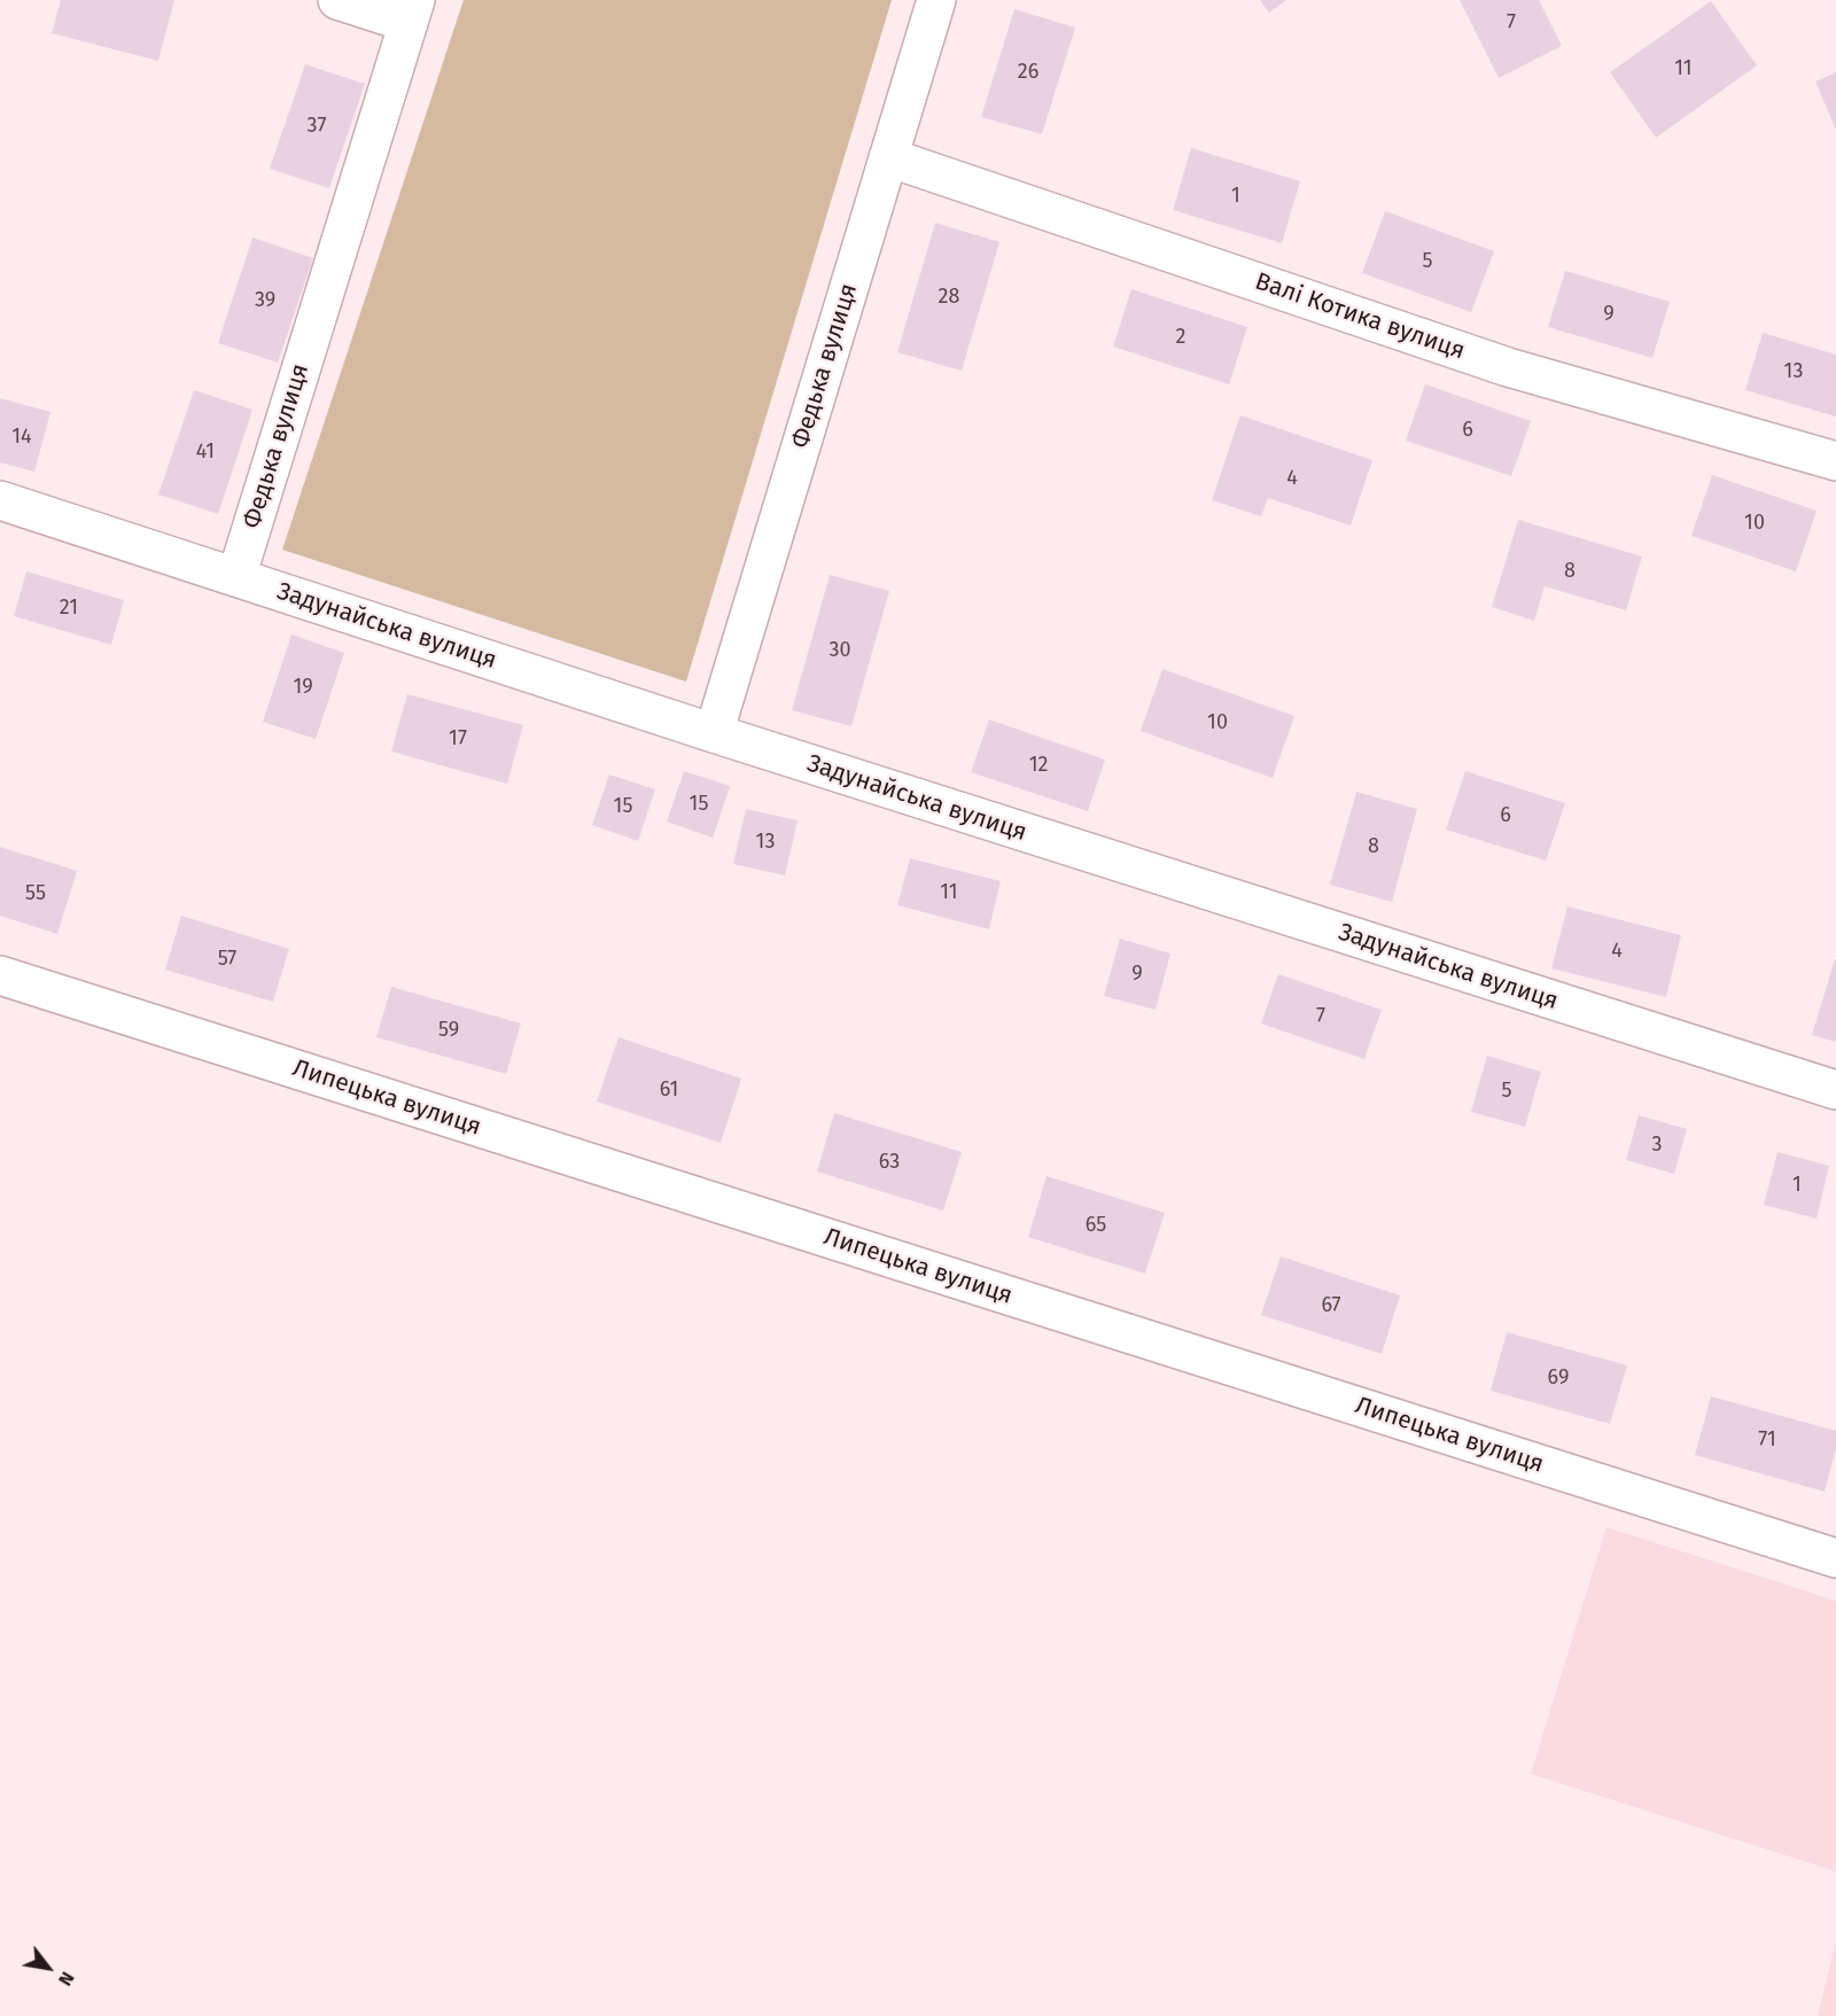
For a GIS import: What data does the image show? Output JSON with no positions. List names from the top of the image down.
{
  "streets": {
    "street": [
      "Валі Котика вулиця",
      "Федька вулиця",
      "Задунайська вулиця",
      "Липецька вулиця"
    ]
  },
  "crossings": [
    ["Валі Котика вулиця", "Федька вулиця"],
    ["Федька вулиця", "Задунайська вулиця"]
  ],
  "house_numbers": [
    "7",
    "11",
    "26",
    "37",
    "1",
    "5",
    "28",
    "39",
    "9",
    "2",
    "13",
    "6",
    "14",
    "41",
    "4",
    "10",
    "8",
    "21",
    "30",
    "19",
    "10",
    "17",
    "12",
    "15",
    "15",
    "6",
    "13",
    "8",
    "11",
    "55",
    "4",
    "57",
    "9",
    "7",
    "59",
    "61",
    "5",
    "3",
    "63",
    "1",
    "65",
    "67",
    "69",
    "71"
  ],
  "north": "bottom right"
}
